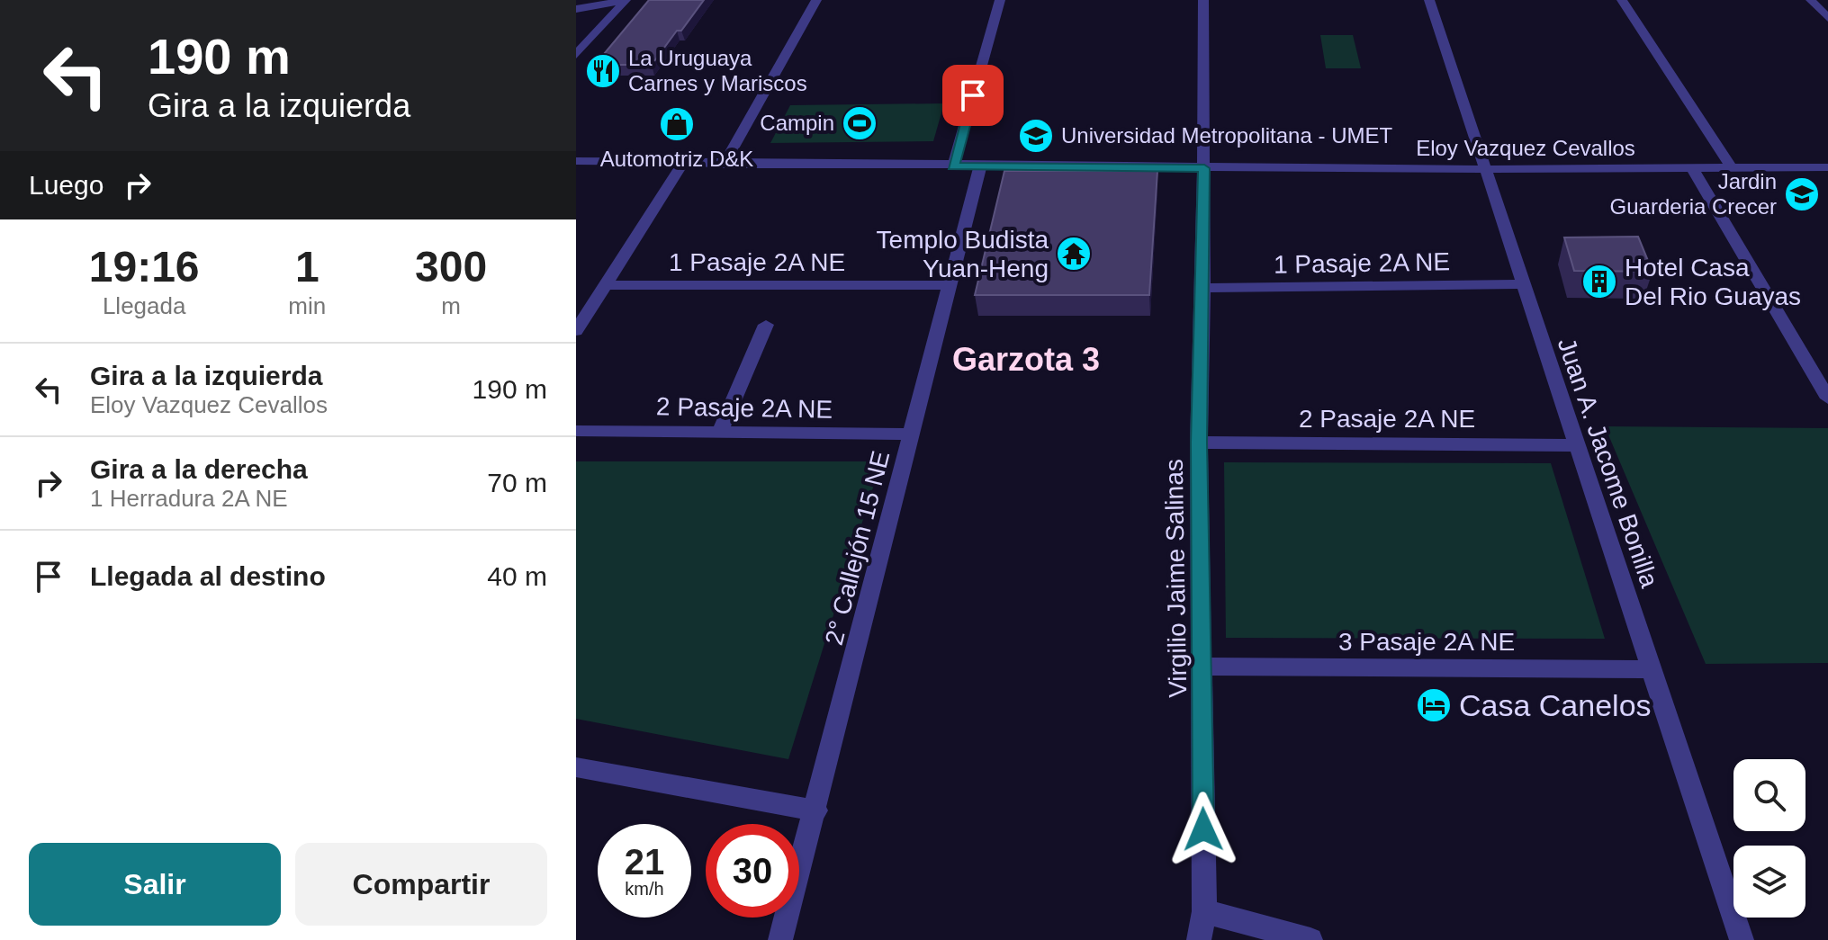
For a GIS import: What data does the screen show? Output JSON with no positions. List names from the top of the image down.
{
  "streets": {
    "street": [
      "Eloy Vazquez Cevallos",
      "1 Pasaje 2A NE",
      "2 Pasaje 2A NE",
      "Juan A. Jacome Bonilla",
      "2° Callejón 15 NE",
      "Virgilio Jaime Salinas",
      "3 Pasaje 2A NE"
    ]
  },
  "crossings": [
    ["Eloy Vazquez Cevallos", "Juan A. Jacome Bonilla"],
    ["Eloy Vazquez Cevallos", "2° Callejón 15 NE"],
    ["Eloy Vazquez Cevallos", "Virgilio Jaime Salinas"],
    ["1 Pasaje 2A NE", "Juan A. Jacome Bonilla"],
    ["1 Pasaje 2A NE", "2° Callejón 15 NE"],
    ["1 Pasaje 2A NE", "Virgilio Jaime Salinas"],
    ["2 Pasaje 2A NE", "Juan A. Jacome Bonilla"],
    ["2 Pasaje 2A NE", "2° Callejón 15 NE"],
    ["2 Pasaje 2A NE", "Virgilio Jaime Salinas"],
    ["Juan A. Jacome Bonilla", "3 Pasaje 2A NE"],
    ["Virgilio Jaime Salinas", "3 Pasaje 2A NE"]
  ],
  "districts": ["Garzota 3"],
  "places": {
    "restaurant": ["La Uruguaya Carnes y Mariscos"],
    "sports": ["Campin"],
    "shop": ["Automotriz D&K"],
    "school or university": ["Universidad Metropolitana - UMET", "Jardin Guarderia Crecer"],
    "temple": ["Templo Budista Yuan-Heng"],
    "building": ["Hotel Casa Del Rio Guayas"],
    "hotel": ["Casa Canelos"]
  },
  "page": {
    "turn": ["190 m", "Gira a la izquierda"],
    "then": "Luego",
    "eta": [
      "19:16",
      "Llegada",
      "1",
      "min",
      "300",
      "m"
    ],
    "list": [
      {
        "name": "Gira a la izquierda",
        "note": "Eloy Vazquez Cevallos",
        "value": "190 m"
      },
      {
        "name": "Gira a la derecha",
        "note": "1 Herradura 2A NE",
        "value": "70 m"
      },
      {
        "name": "Llegada al destino",
        "value": "40 m"
      }
    ],
    "speed": "21 km/h",
    "limit": "30",
    "buttons": ["Salir", "Compartir"]
  }
}
